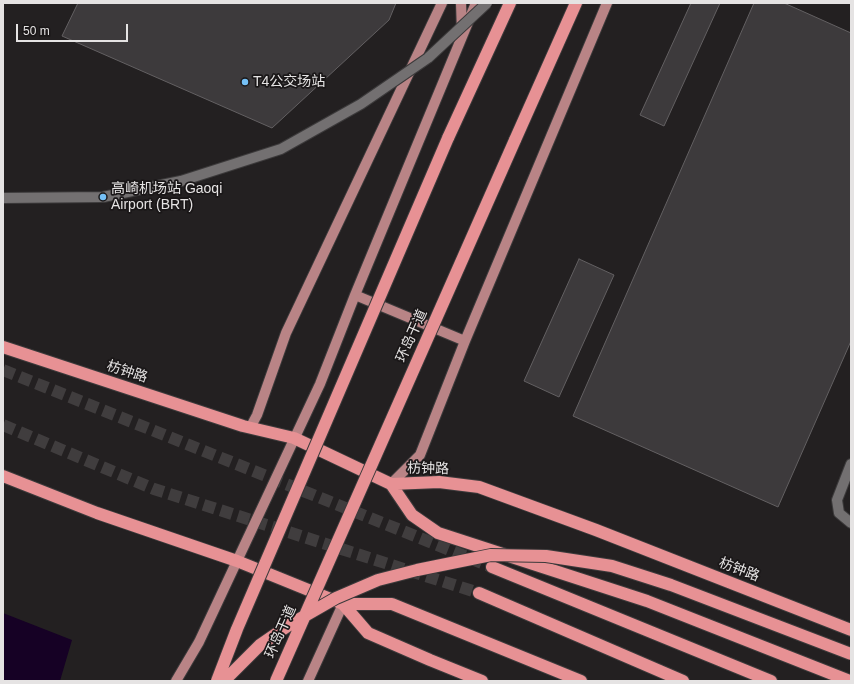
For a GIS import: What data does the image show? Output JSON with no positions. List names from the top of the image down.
{
  "streets": {
    "highway": ["环岛干道", "枋钟路"]
  },
  "places": ["T4公交场站", "高崎机场站 Gaoqi Airport (BRT)"],
  "scale_bar": "50 m"
}
